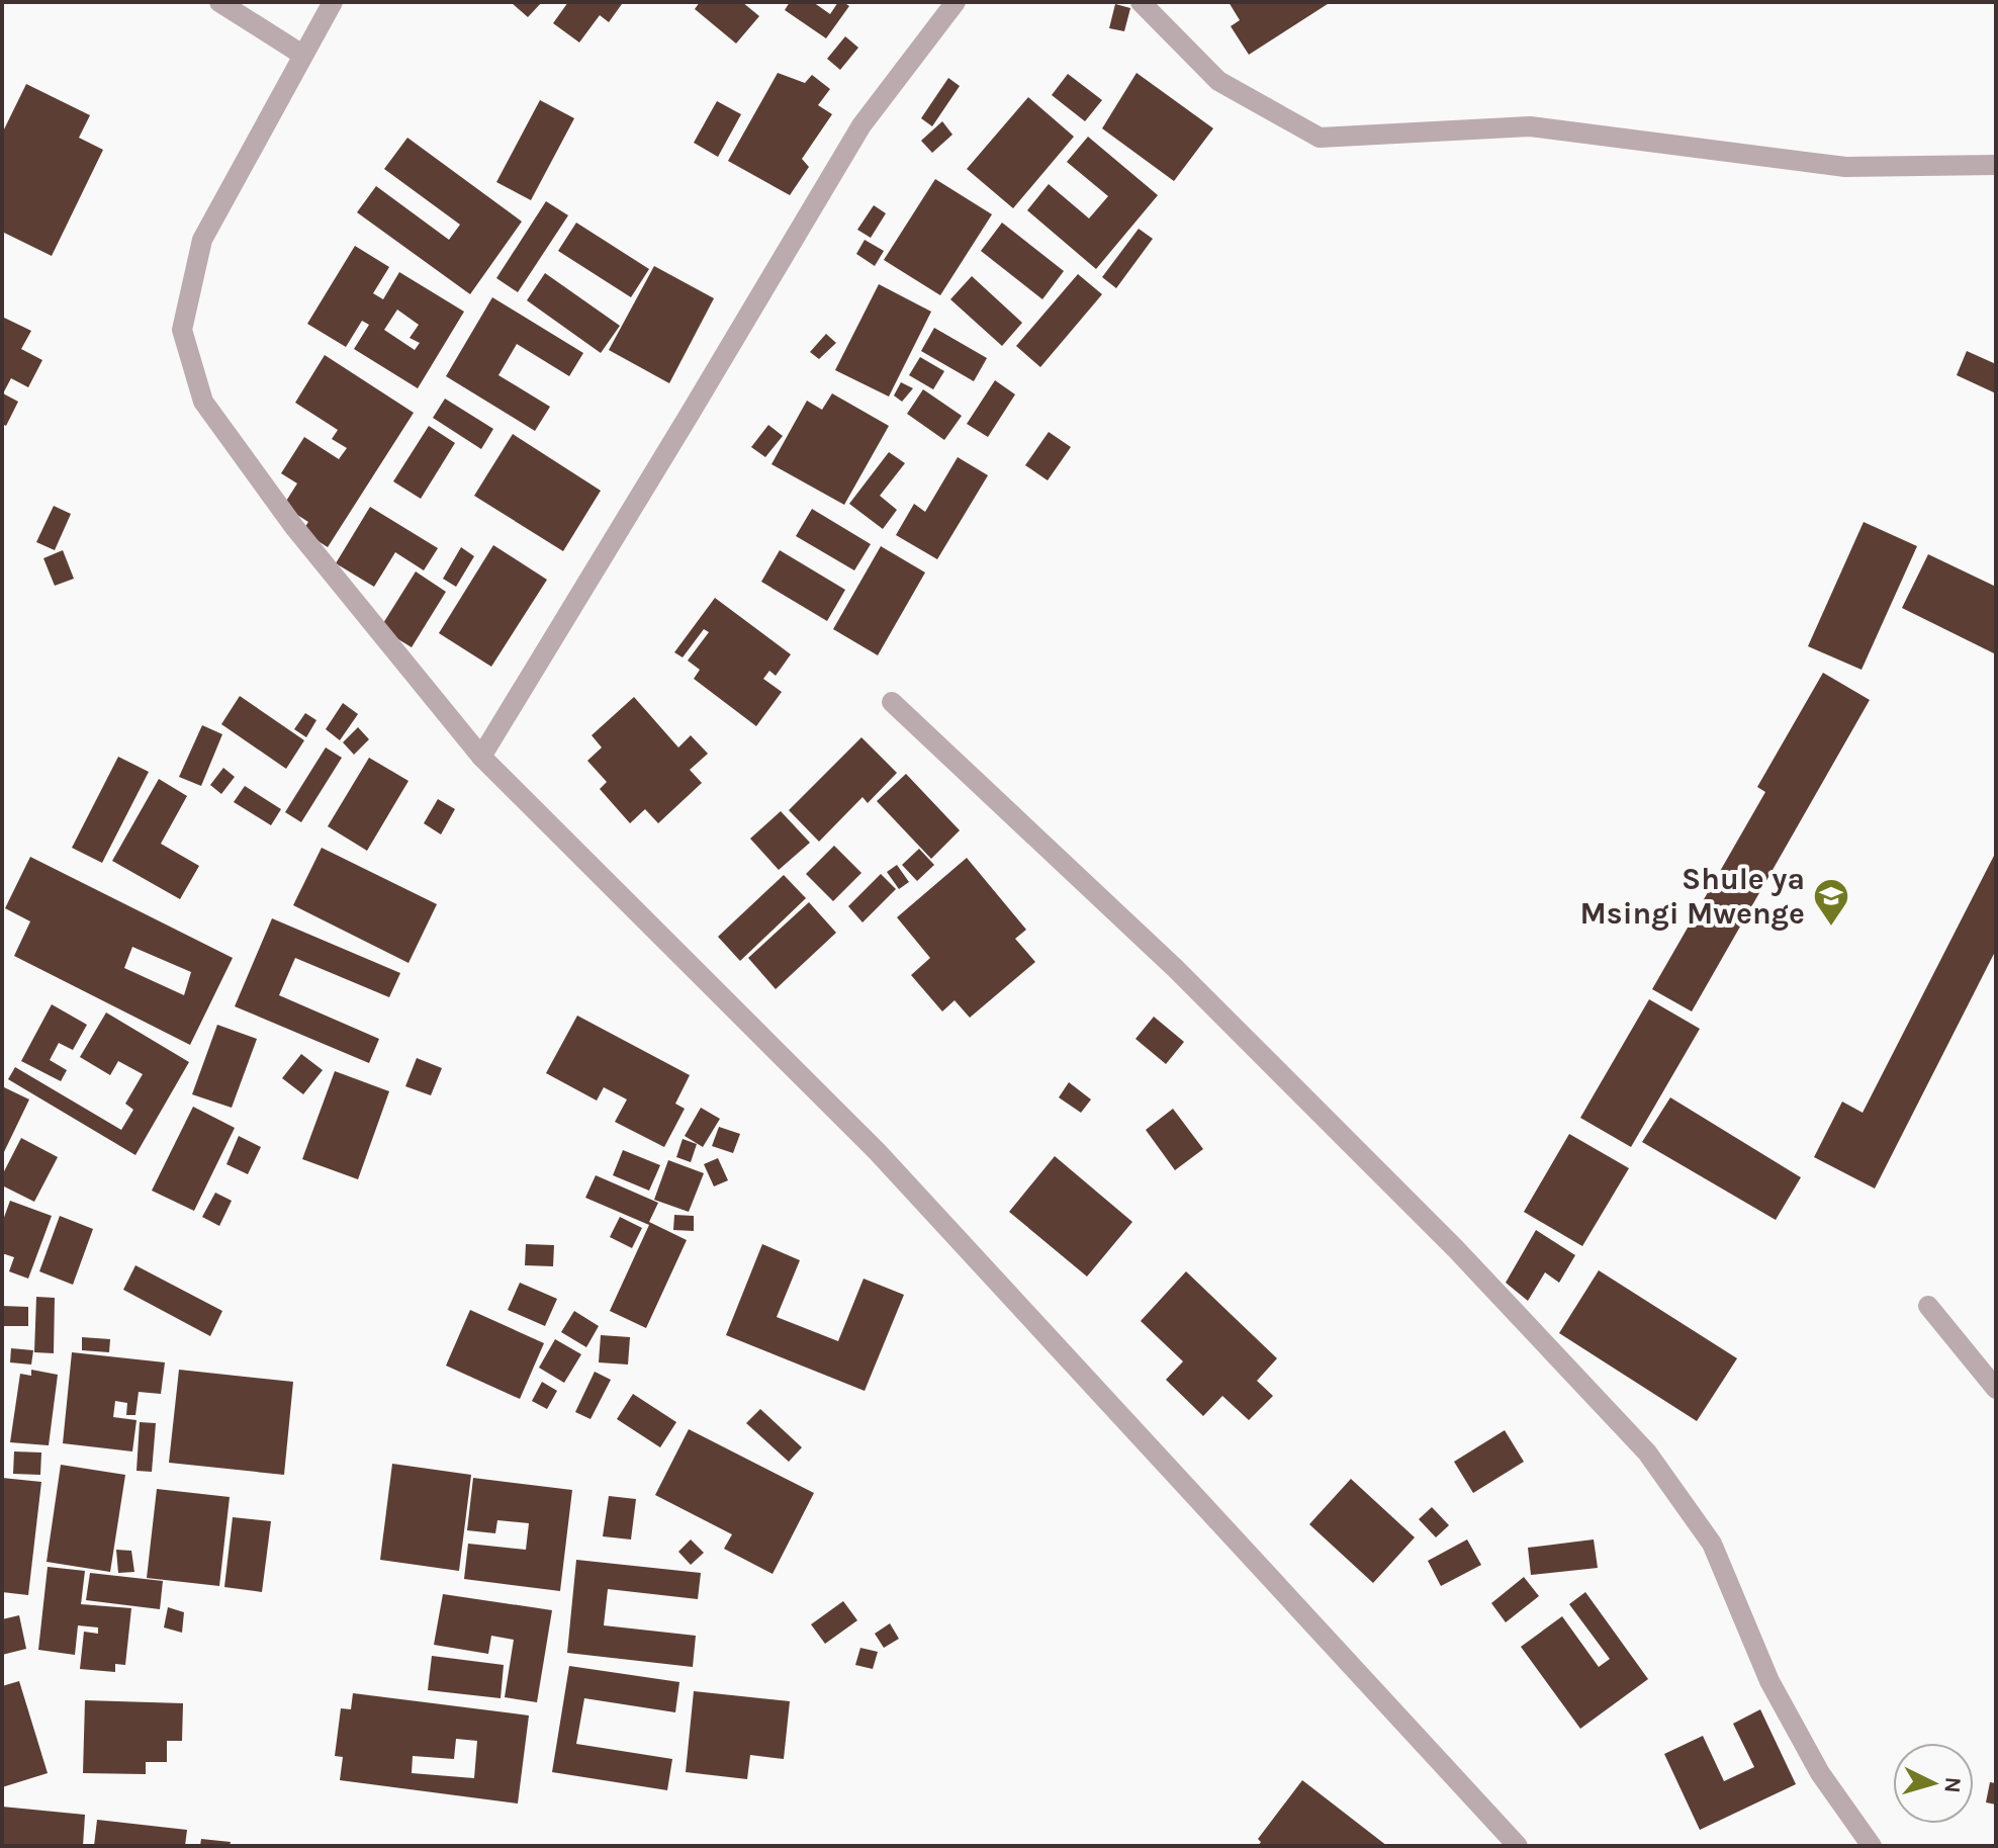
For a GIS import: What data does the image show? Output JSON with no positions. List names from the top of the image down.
{
  "places": {
    "school or university": ["Shule ya Msingi Mwenge"]
  },
  "north": "right"
}
